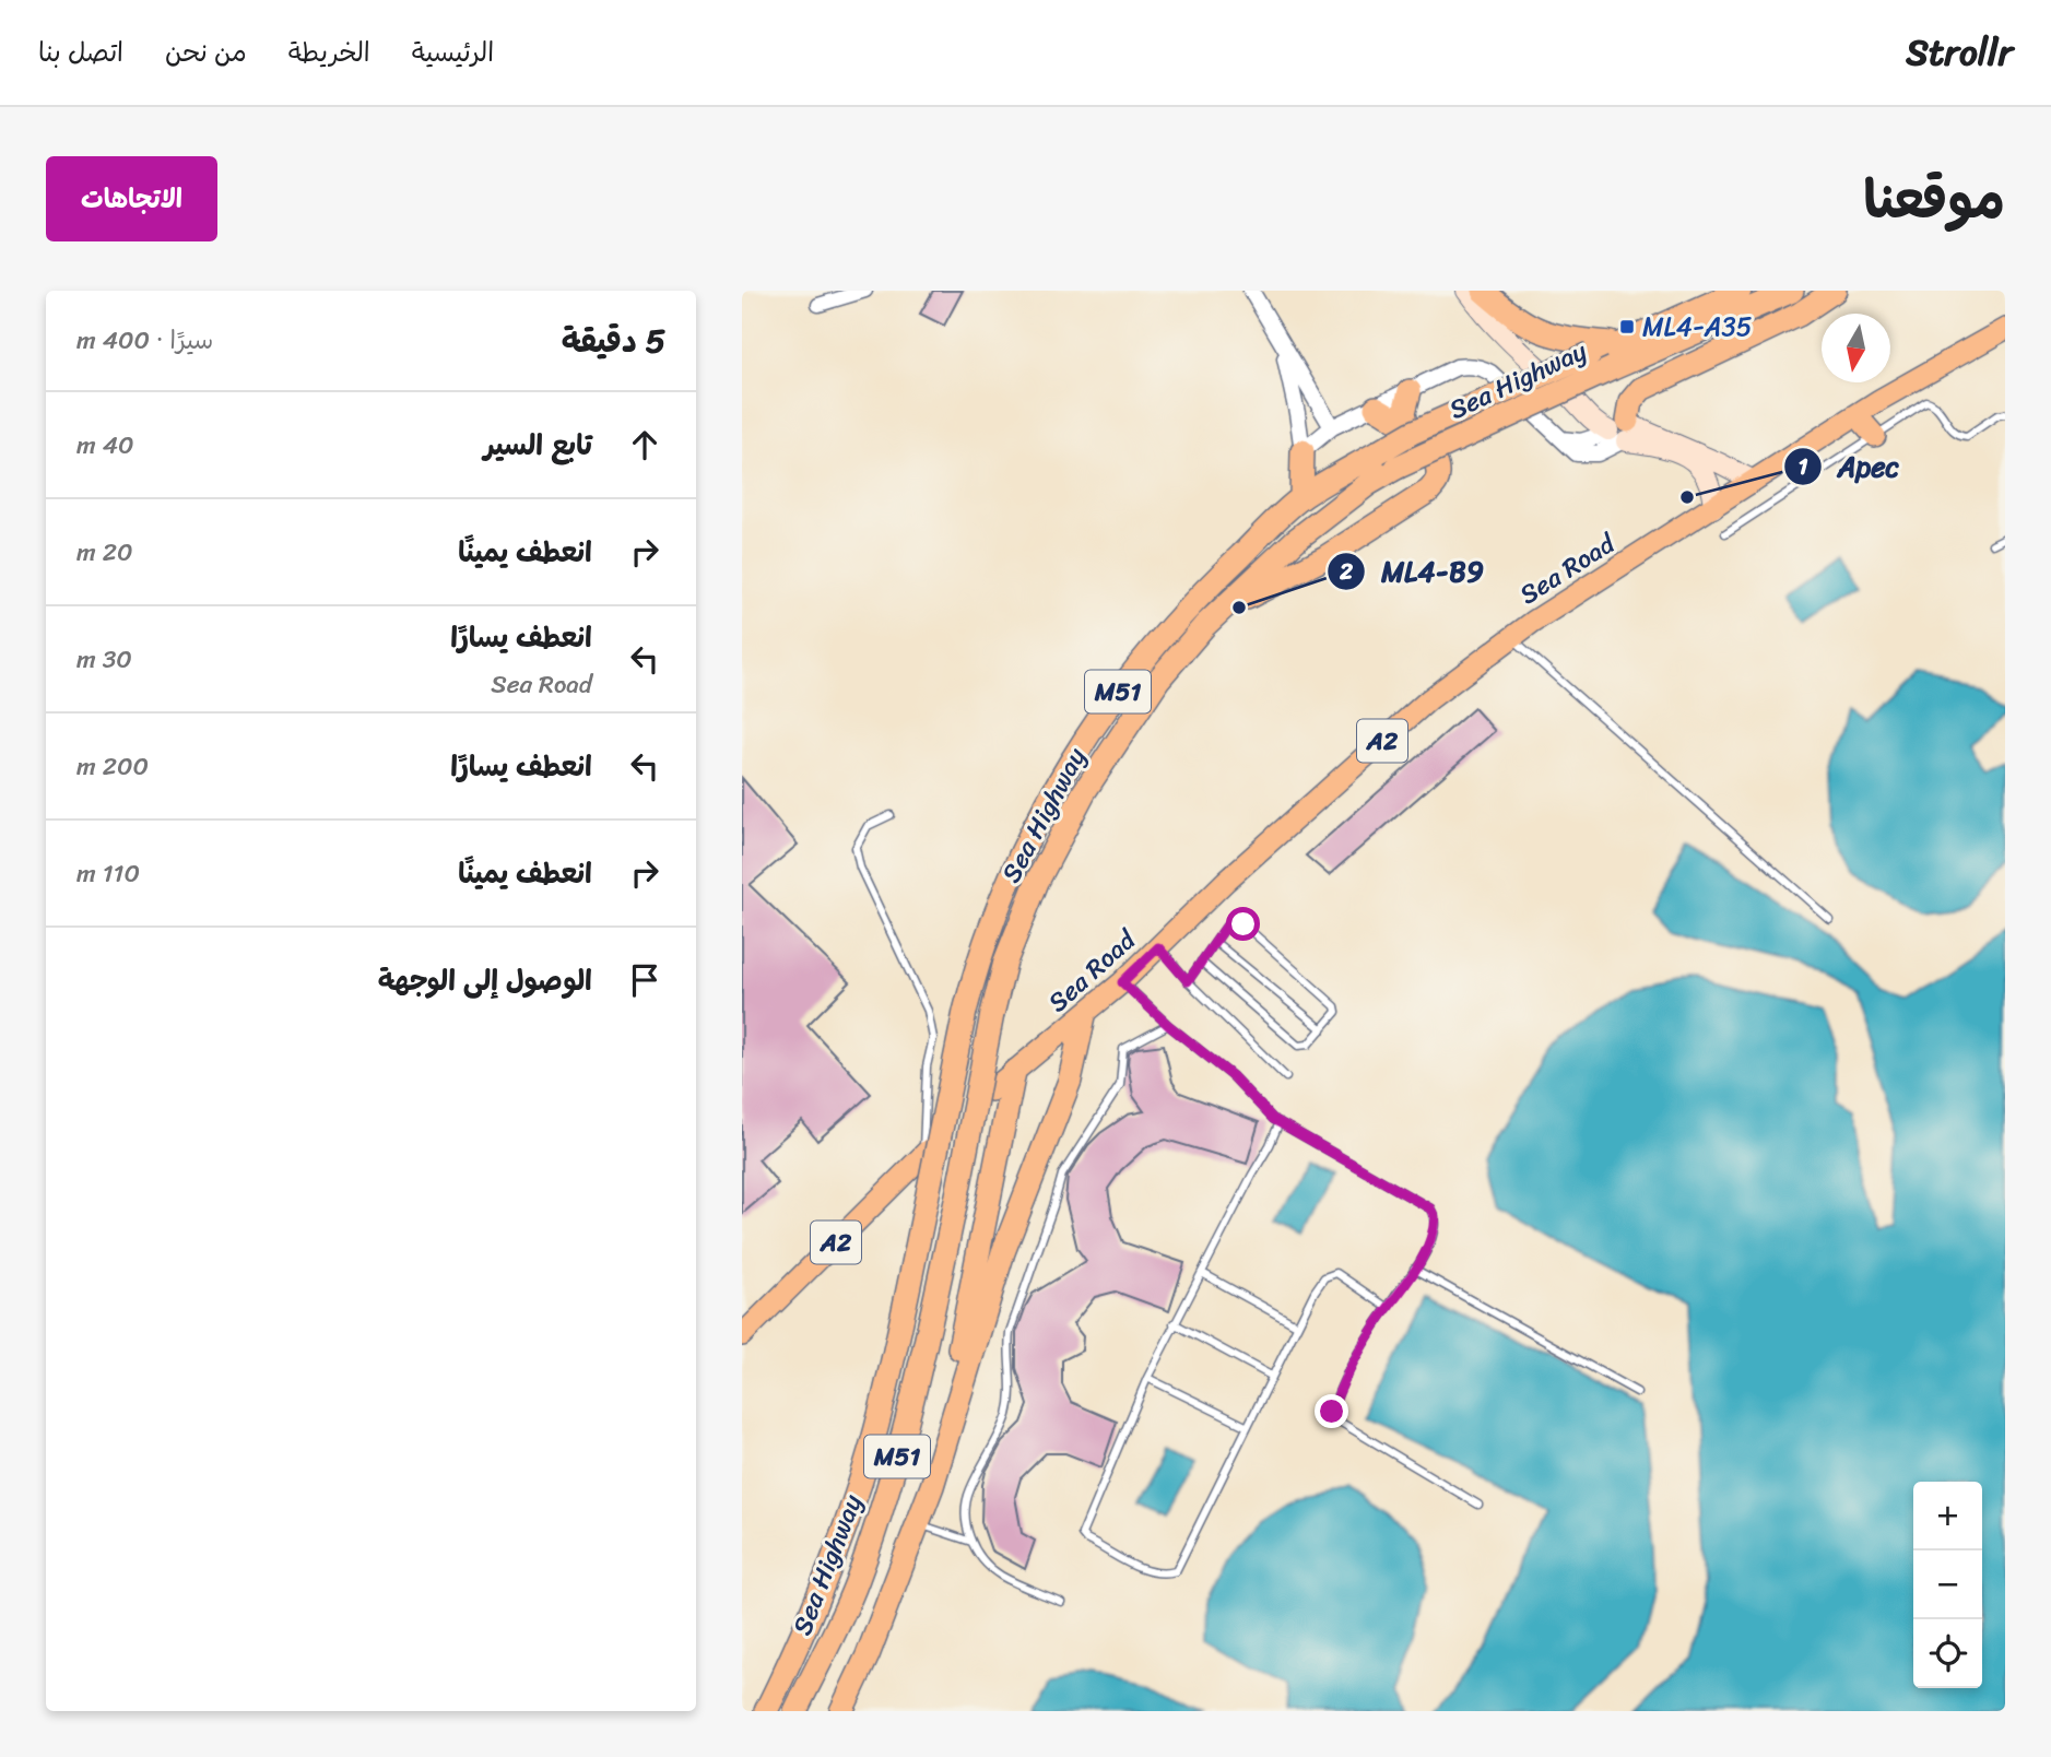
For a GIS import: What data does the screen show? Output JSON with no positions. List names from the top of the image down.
{
  "streets": {
    "highway": ["Sea Highway", "M51"],
    "main road": ["Sea Road", "A2"]
  },
  "places": {
    "transit": ["ML4-A35"],
    "other": ["Apec", "ML4-B9"]
  },
  "north": "bottom",
  "page": {
    "header": "Strollr",
    "nav": [
      "الرئيسية",
      "الخريطة",
      "من نحن",
      "اتصل بنا"
    ],
    "title": "موقعنا",
    "buttons": "الاتجاهات",
    "heading": ["5 دقيقة", "سيرًا · 400 m"],
    "list": [
      ["تابع السير", "40 m"],
      ["انعطف يمينًا", "20 m"],
      ["انعطف يسارًا", "Sea Road", "30 m"],
      ["انعطف يسارًا", "200 m"],
      ["انعطف يمينًا", "110 m"],
      "الوصول إلى الوجهة"
    ],
    "map_buttons": ["+", "−"]
  }
}
